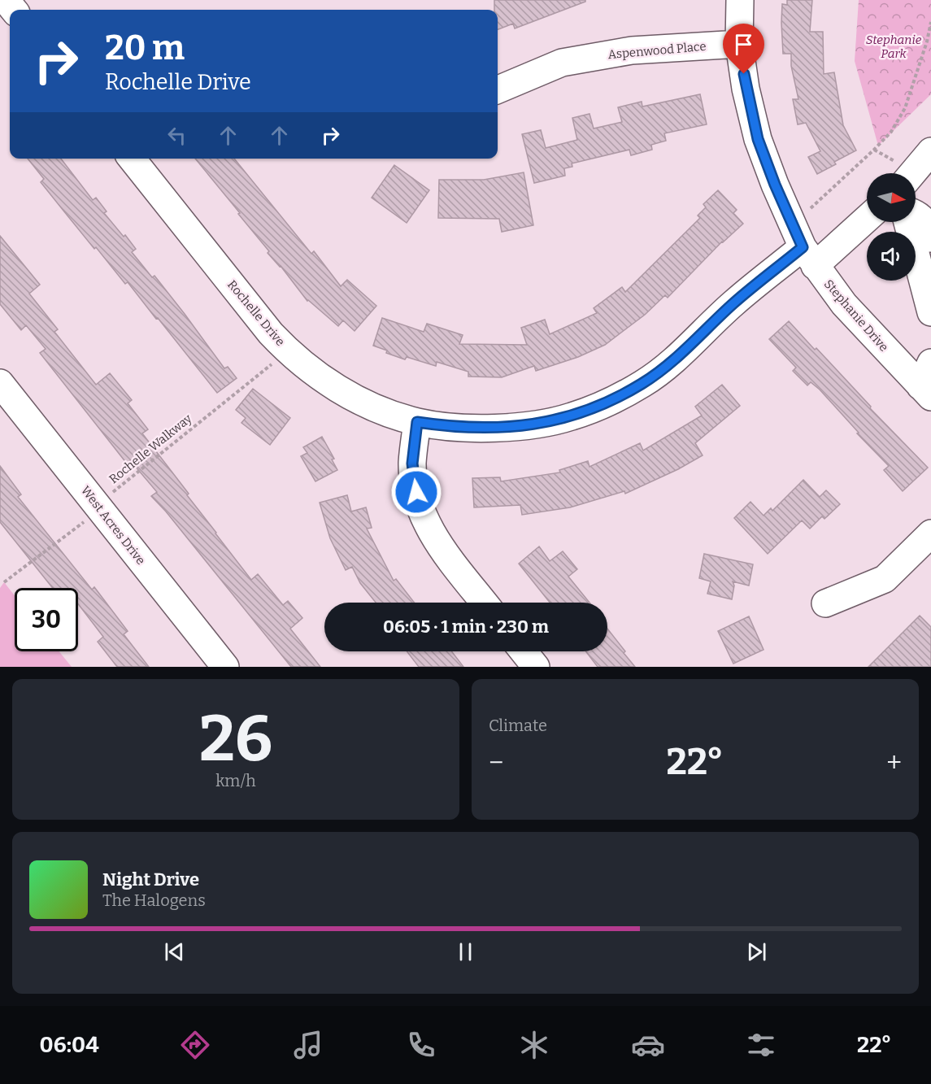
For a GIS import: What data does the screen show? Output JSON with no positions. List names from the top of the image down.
{
  "streets": {
    "street": [
      "Aspenwood Place",
      "Rochelle Drive",
      "Stephanie Drive",
      "West Acres Drive"
    ],
    "path": ["Rochelle Walkway"]
  },
  "crossings": [
    ["Aspenwood Place", "Stephanie Drive"],
    ["Rochelle Drive", "Stephanie Drive"],
    ["Rochelle Drive", "Rochelle Walkway"],
    ["Rochelle Walkway", "West Acres Drive"]
  ],
  "parks": ["Stephanie Park"],
  "north": "right",
  "page": {
    "turn": ["20 m", "Rochelle Drive"],
    "limit": "30",
    "trip": "06:05 · 1 min · 230 m",
    "tile": [
      ["26", "km/h"],
      "Climate"
    ],
    "heat": ["−", "22°", "+"],
    "song": ["Night Drive", "The Halogens"],
    "tabs": ["06:04", "22°"]
  }
}
